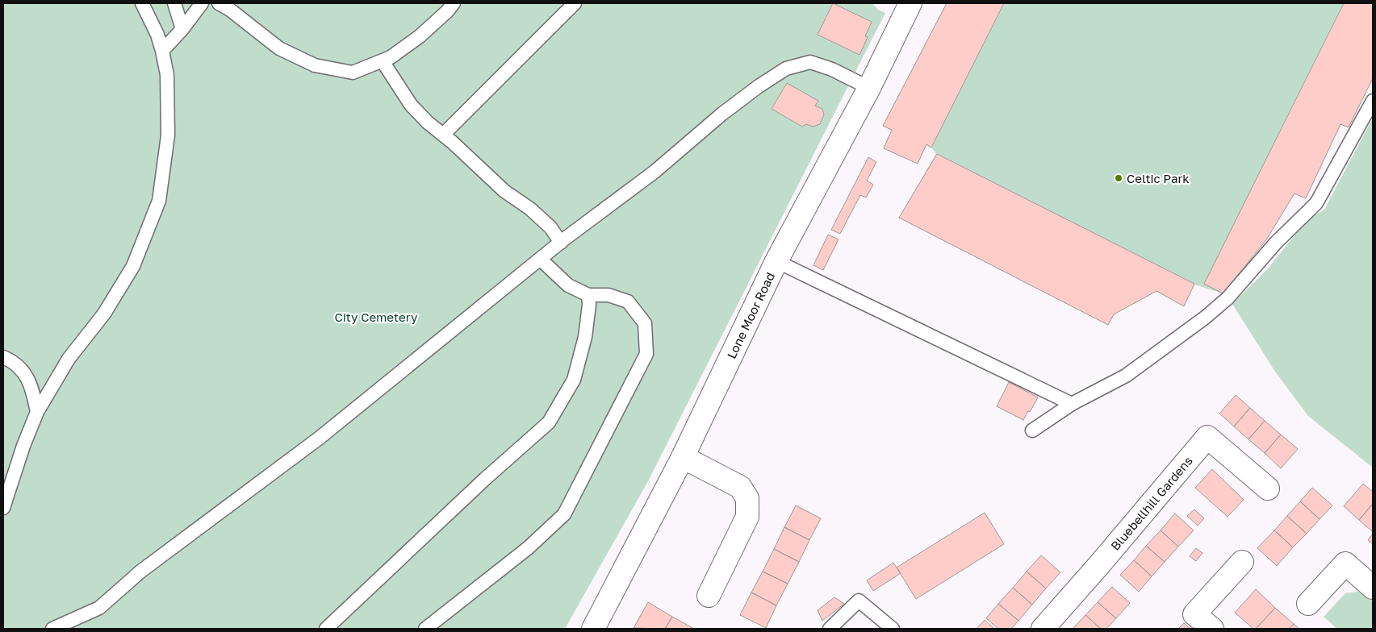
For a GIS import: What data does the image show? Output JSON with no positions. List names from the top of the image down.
{
  "streets": {
    "street": ["Lone Moor Road", "Bluebellhill Gardens"]
  },
  "parks": ["City Cemetery"],
  "places": ["Celtic Park"]
}
